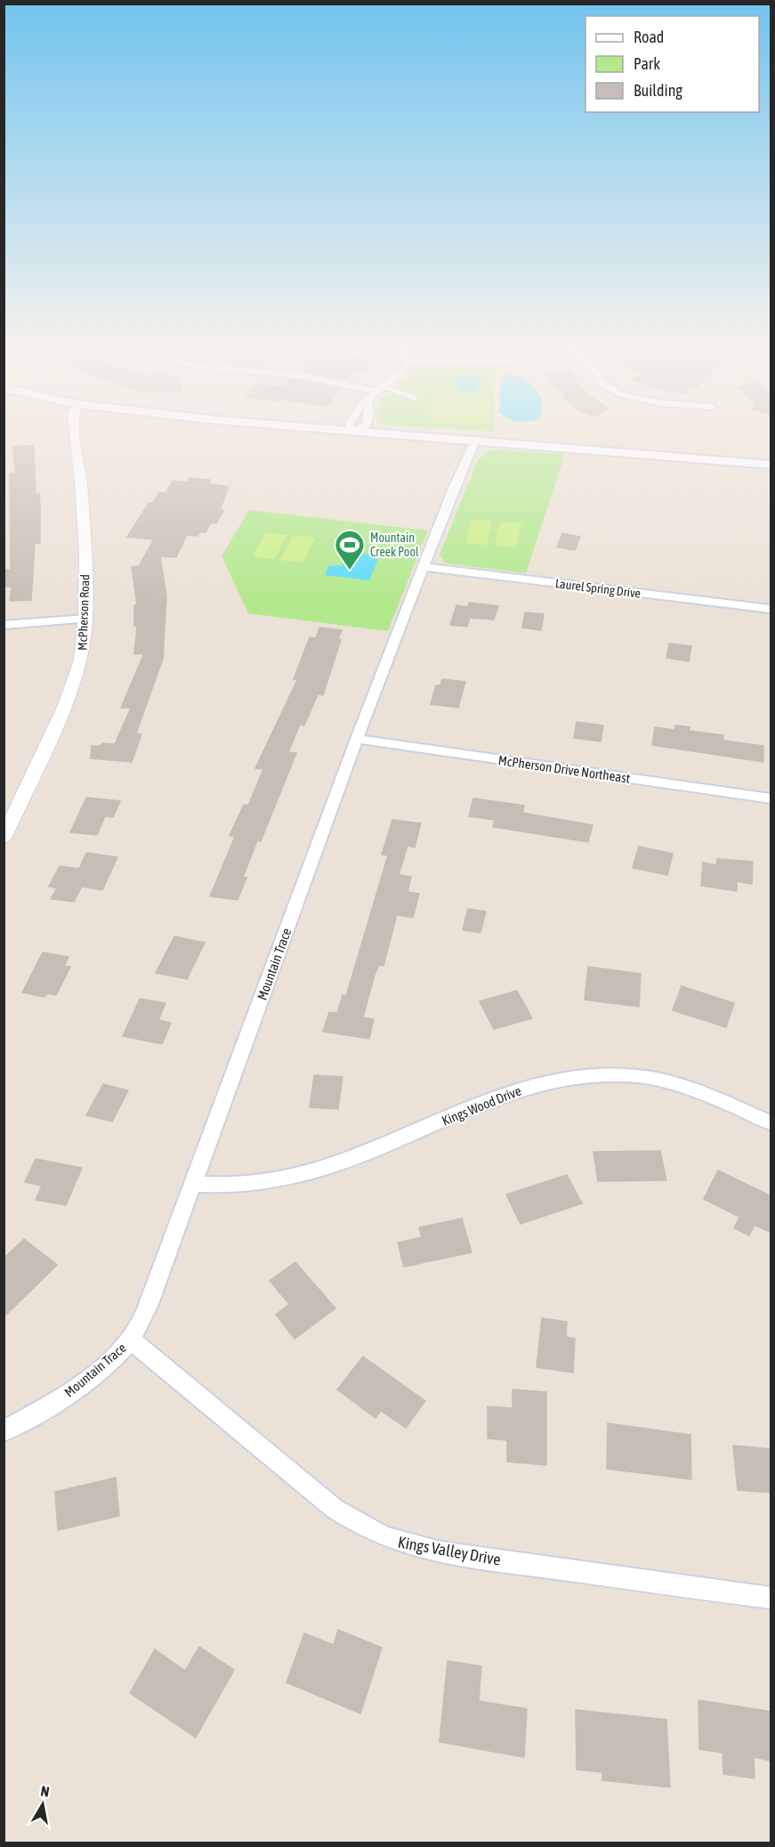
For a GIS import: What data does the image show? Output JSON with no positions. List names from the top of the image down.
{
  "streets": {
    "street": [
      "Laurel Spring Drive",
      "McPherson Road",
      "McPherson Drive Northeast",
      "Mountain Trace",
      "Kings Wood Drive",
      "Kings Valley Drive"
    ]
  },
  "crossings": [
    ["Laurel Spring Drive", "Mountain Trace"],
    ["McPherson Drive Northeast", "Mountain Trace"],
    ["Mountain Trace", "Kings Wood Drive"],
    ["Mountain Trace", "Kings Valley Drive"]
  ],
  "places": {
    "sports": ["Mountain Creek Pool"]
  },
  "legend": ["Road", "Park", "Building"],
  "north": "top"
}
